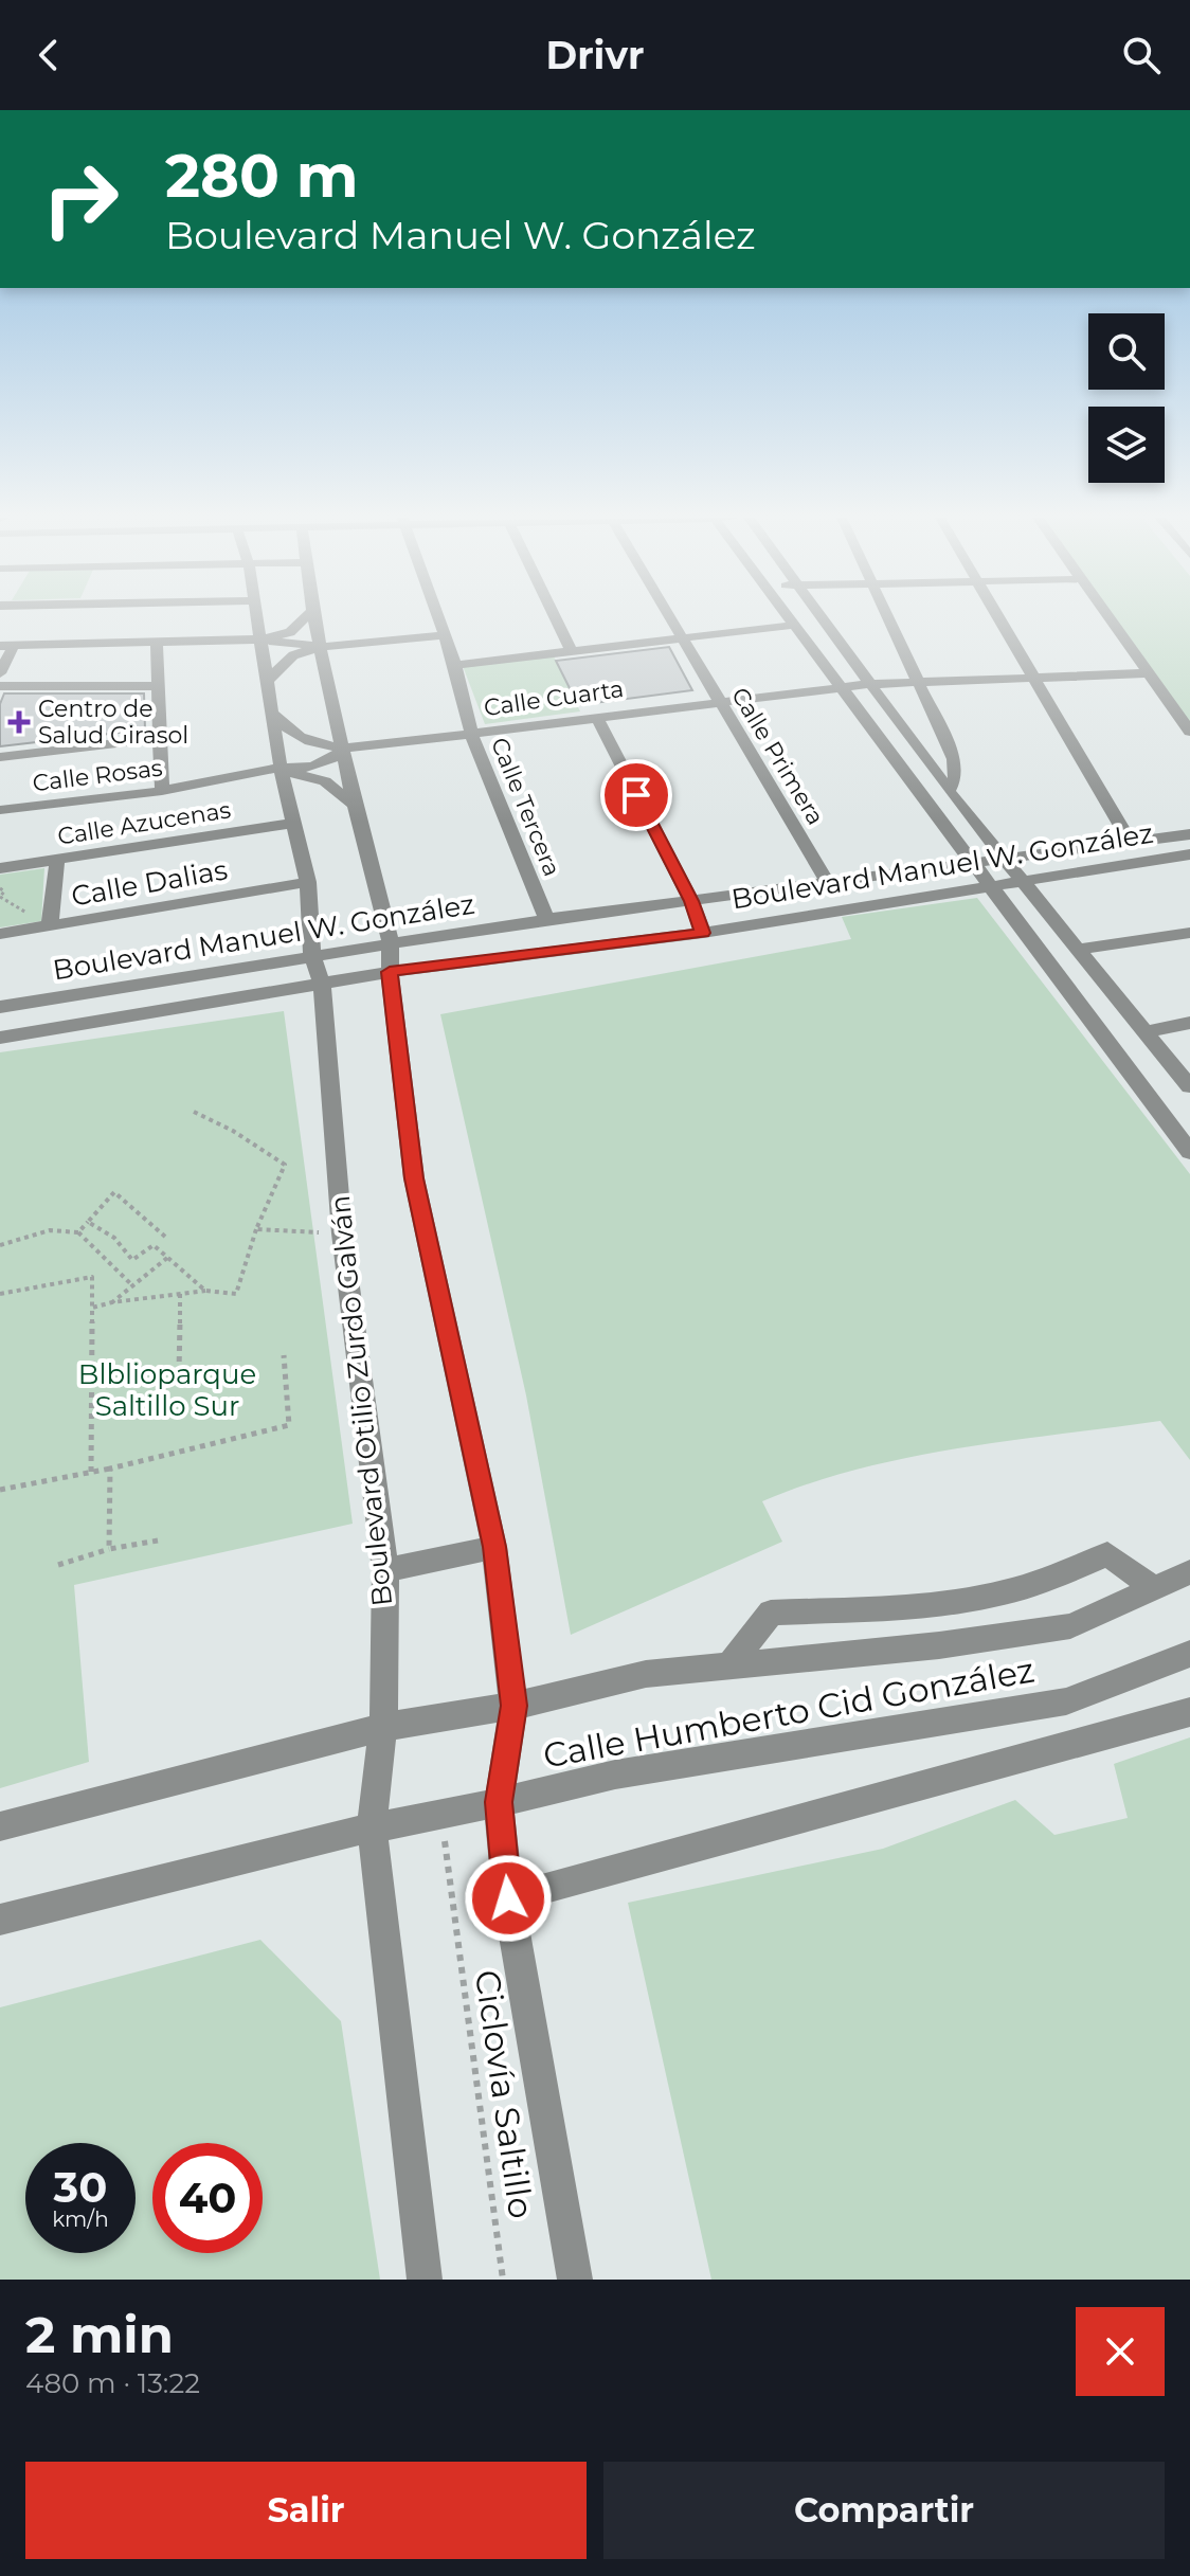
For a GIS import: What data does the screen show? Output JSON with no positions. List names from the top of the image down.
{
  "streets": {
    "street": [
      "Calle Cuarta",
      "Calle Primera",
      "Calle Rosas",
      "Calle Tercera",
      "Calle Azucenas",
      "Boulevard Manuel W. González",
      "Calle Dalias",
      "Boulevard Otilio Zurdo Galván",
      "Calle Humberto Cid González"
    ],
    "path": ["Ciclovía Saltillo"]
  },
  "crossings": [
    ["Calle Cuarta", "Calle Primera"],
    ["Calle Cuarta", "Calle Rosas"],
    ["Calle Cuarta", "Calle Tercera"],
    ["Calle Primera", "Boulevard Manuel W. González"],
    ["Calle Rosas", "Boulevard Otilio Zurdo Galván"],
    ["Calle Tercera", "Boulevard Manuel W. González"],
    ["Calle Azucenas", "Boulevard Otilio Zurdo Galván"],
    ["Boulevard Manuel W. González", "Boulevard Otilio Zurdo Galván"],
    ["Calle Dalias", "Boulevard Otilio Zurdo Galván"],
    ["Boulevard Otilio Zurdo Galván", "Calle Humberto Cid González"],
    ["Calle Humberto Cid González", "Ciclovía Saltillo"]
  ],
  "parks": ["Blblioparque Saltillo Sur"],
  "places": {
    "health": ["Centro de Salud Girasol"]
  },
  "page": {
    "header": "Drivr",
    "turn": ["280 m", "Boulevard Manuel W. González"],
    "speed": "30 km/h",
    "limit": "40",
    "heading": ["2 min", "480 m · 13:22"],
    "buttons": ["Salir", "Compartir"]
  }
}
